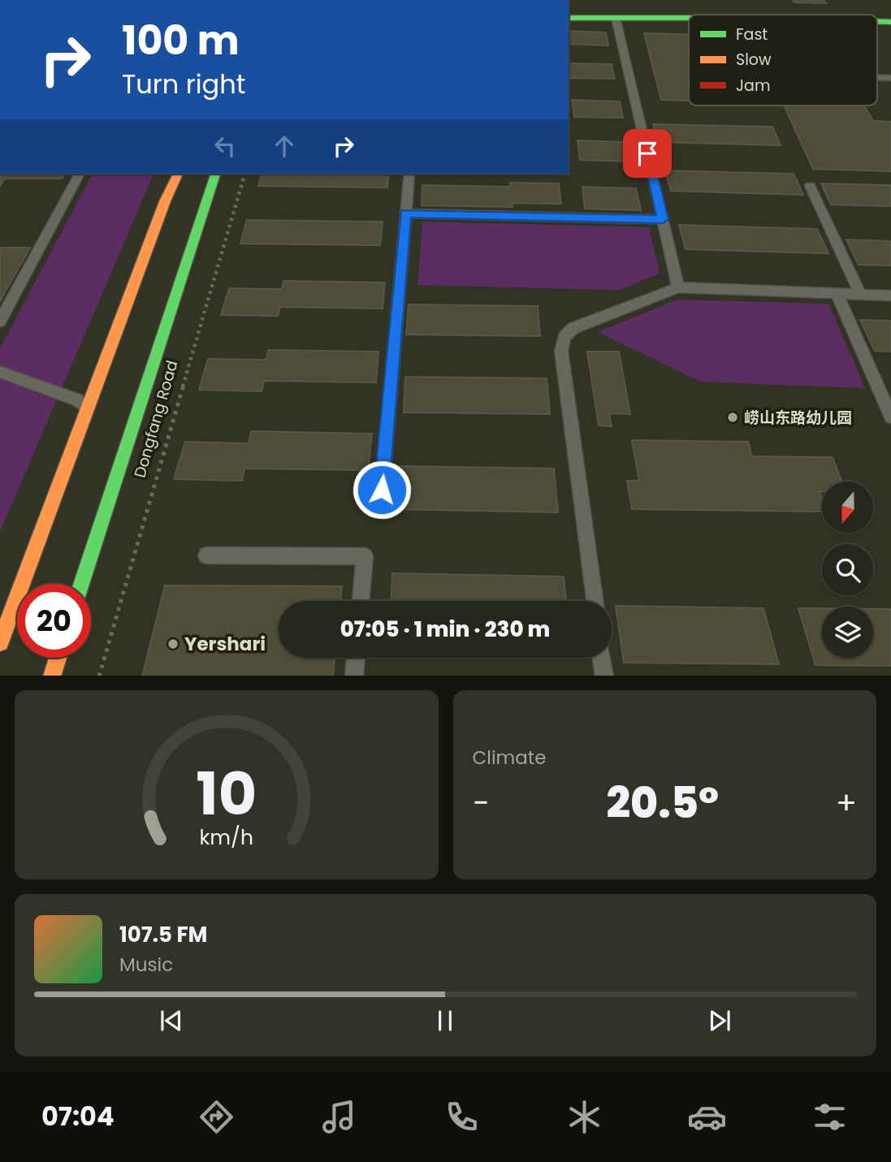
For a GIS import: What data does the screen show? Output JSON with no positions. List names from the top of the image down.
{
  "streets": {
    "main road": ["Dongfang Road"]
  },
  "places": ["崂山东路幼儿园", "Yershari"],
  "legend": ["Fast", "Slow", "Jam"],
  "north": "bottom",
  "page": {
    "turn": ["100 m", "Turn right"],
    "limit": "20",
    "trip": "07:05 · 1 min · 230 m",
    "tile": "Climate",
    "heat": ["−", "20.5°", "+"],
    "song": ["107.5 FM", "Music"],
    "tabs": "07:04",
    "gauge": ["10", "km/h"]
  }
}
